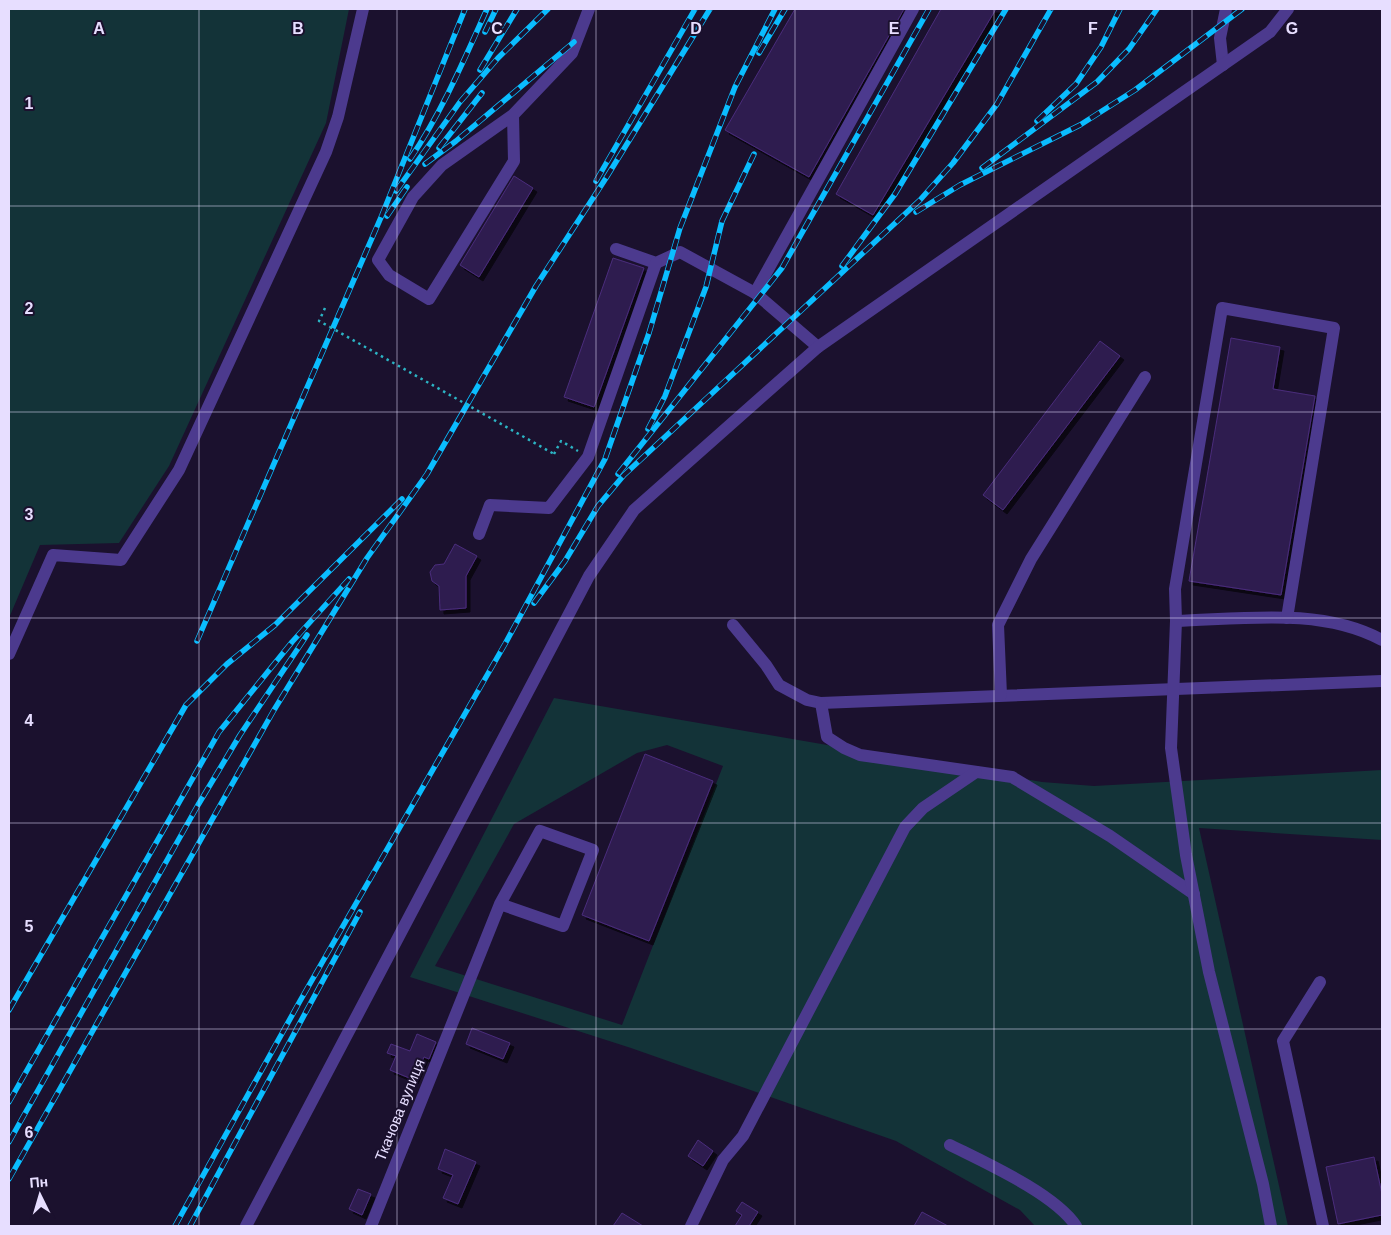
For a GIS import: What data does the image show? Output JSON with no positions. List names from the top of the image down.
{
  "streets": {
    "street": ["Ткачова вулиця"]
  },
  "north": "top",
  "grid": {
    "columns": [
      "A",
      "B",
      "C",
      "D",
      "E",
      "F",
      "G"
    ],
    "rows": [
      "1",
      "2",
      "3",
      "4",
      "5",
      "6"
    ]
  }
}
